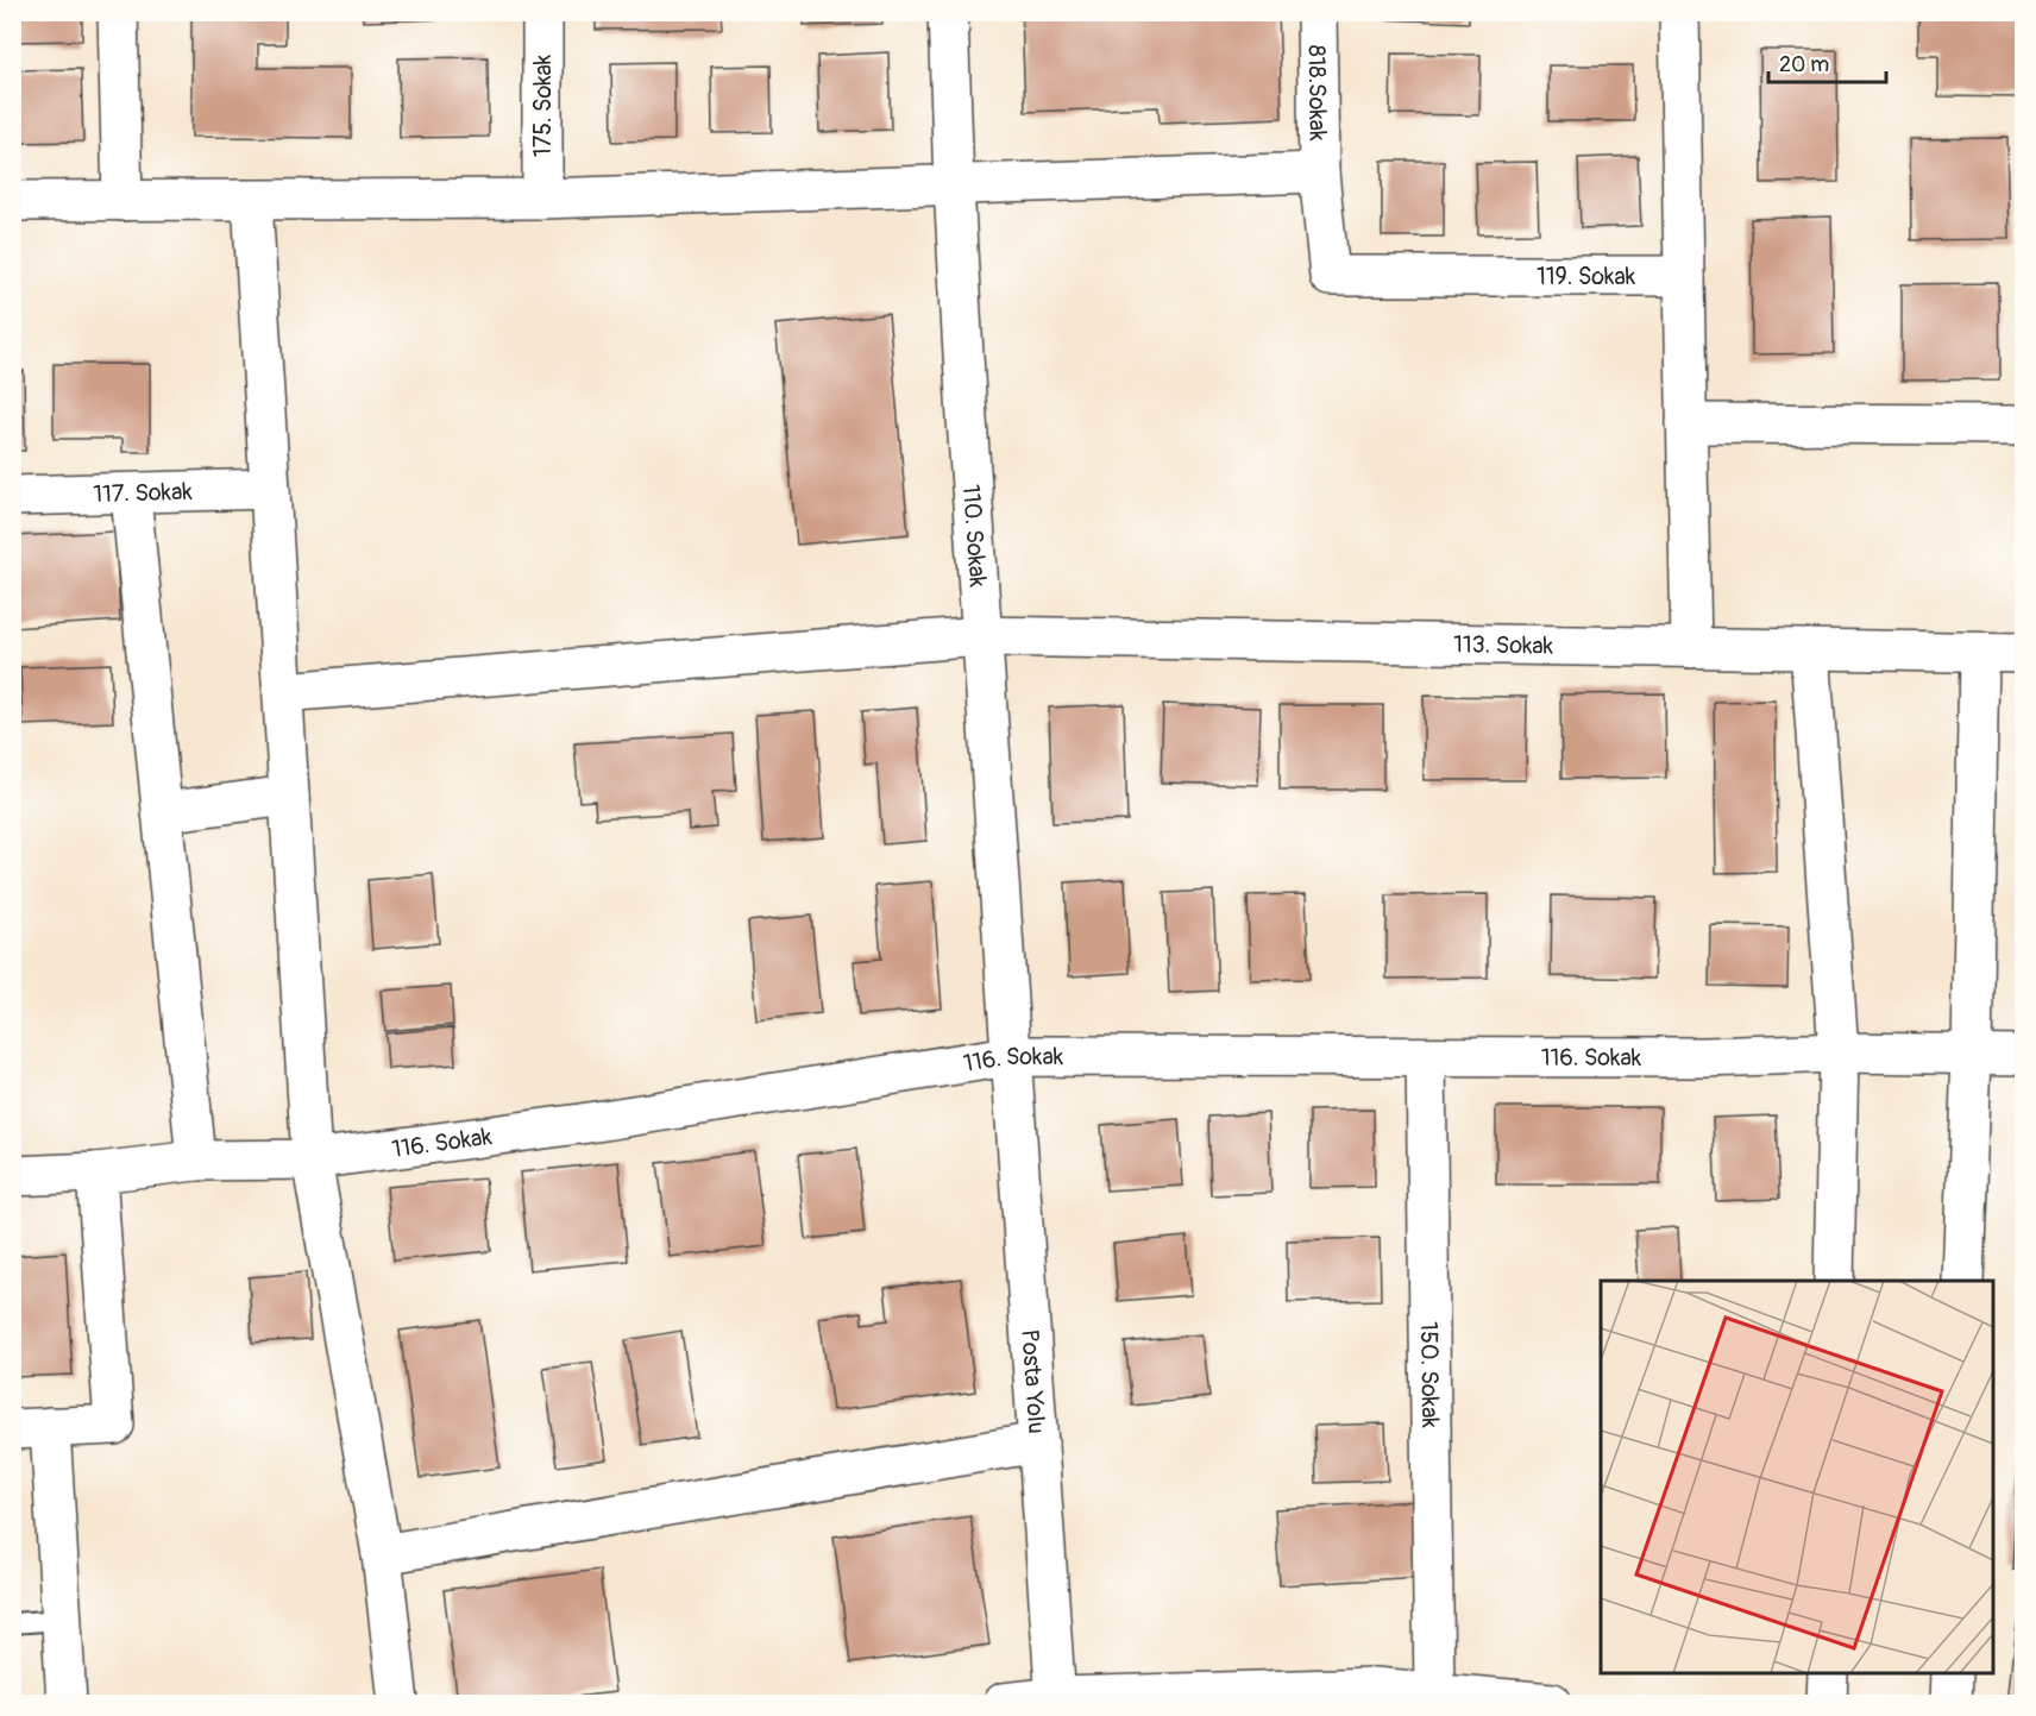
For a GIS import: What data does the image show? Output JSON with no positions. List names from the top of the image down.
{
  "streets": {
    "street": [
      "818.Sokak",
      "175. Sokak",
      "119. Sokak",
      "117. Sokak",
      "110. Sokak",
      "113. Sokak",
      "116. Sokak",
      "150. Sokak",
      "Posta Yolu"
    ]
  },
  "crossings": [
    ["818.Sokak", "119. Sokak"],
    ["110. Sokak", "113. Sokak"],
    ["110. Sokak", "116. Sokak"],
    ["110. Sokak", "Posta Yolu"],
    ["116. Sokak", "150. Sokak"],
    ["116. Sokak", "Posta Yolu"]
  ],
  "scale_bar": "20 m"
}
